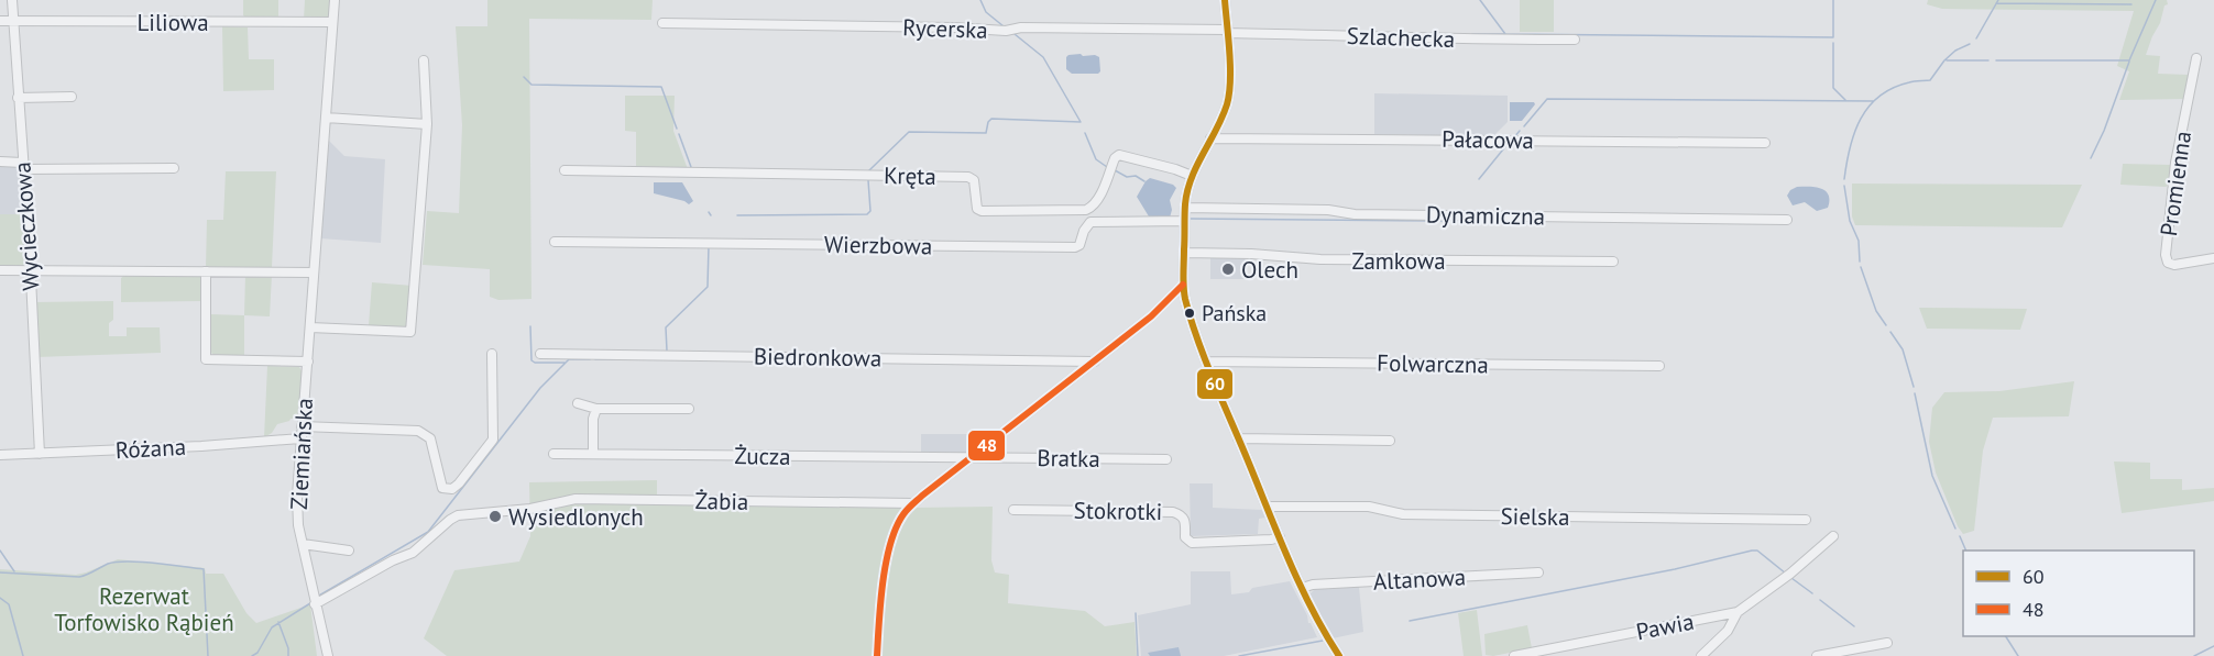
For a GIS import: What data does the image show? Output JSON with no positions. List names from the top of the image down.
{
  "streets": {
    "street": [
      "Liliowa",
      "Rycerska",
      "Szlachecka",
      "Pałacowa",
      "Kręta",
      "Promienna",
      "Dynamiczna",
      "Wycieczkowa",
      "Wierzbowa",
      "Zamkowa",
      "Biedronkowa",
      "Folwarczna",
      "Różana",
      "Ziemiańska",
      "Żucza",
      "Bratka",
      "Żabia",
      "Stokrotki",
      "Sielska",
      "Altanowa",
      "Pawia"
    ]
  },
  "crossings": [
    ["Liliowa", "Wycieczkowa"],
    ["Liliowa", "Ziemiańska"],
    ["Rycerska", "Szlachecka"],
    ["Wycieczkowa", "Różana"],
    ["Różana", "Ziemiańska"],
    ["Ziemiańska", "Żabia"],
    ["Żucza", "Bratka"]
  ],
  "parks": ["Rezerwat Torfowisko Rąbień"],
  "places": ["Olech", "Pańska", "Wysiedlonych"],
  "lines": ["transit line 60", "transit line 48"],
  "legend": ["60", "48"]
}
